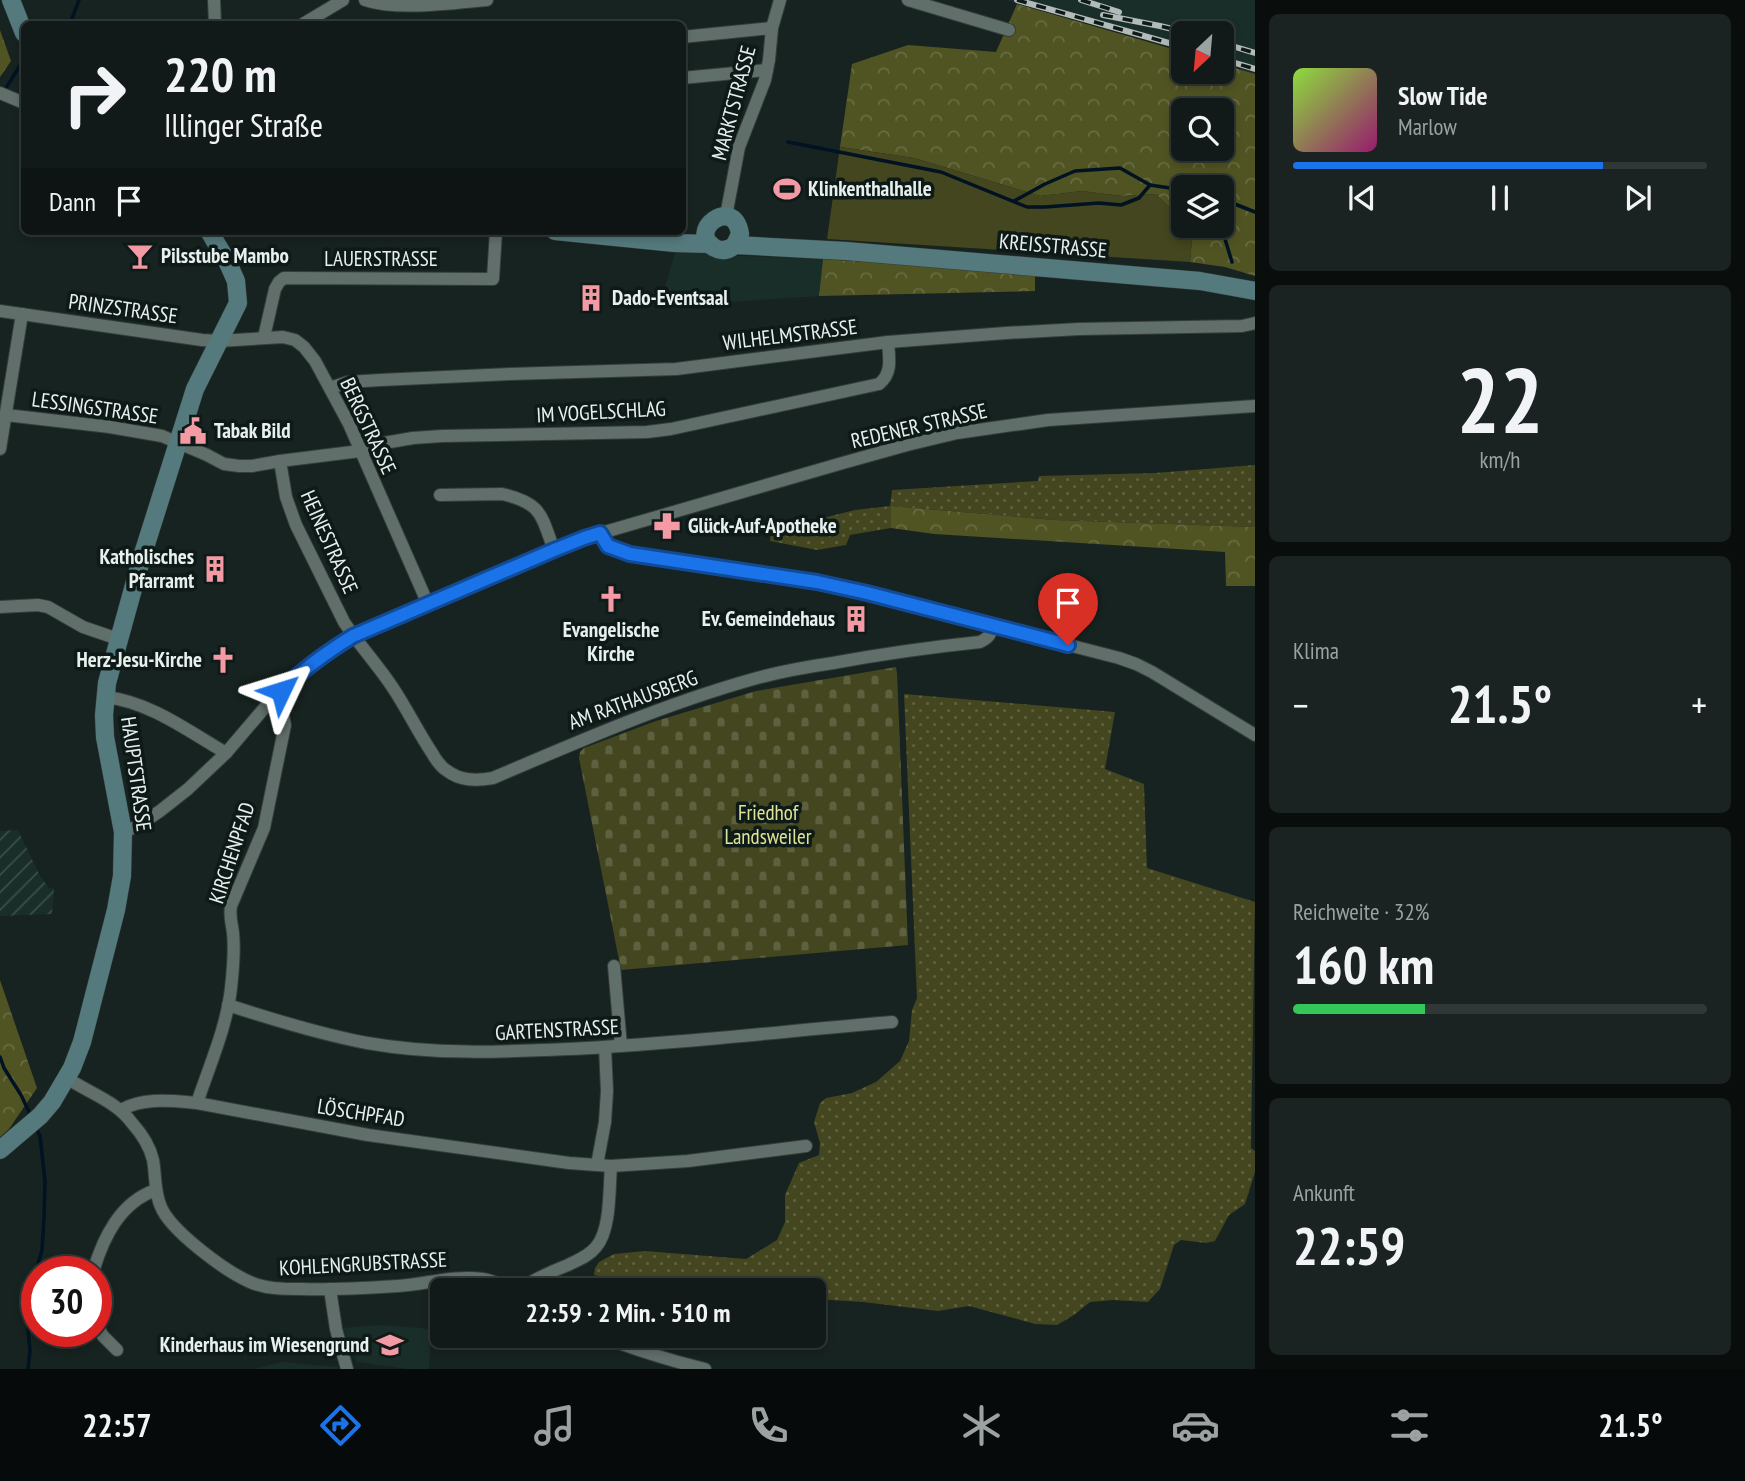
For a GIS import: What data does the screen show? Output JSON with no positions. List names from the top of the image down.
{
  "streets": {
    "street": [
      "MARKTSTRASSE",
      "KREISSTRASSE",
      "LAUERSTRASSE",
      "PRINZSTRASSE",
      "WILHELMSTRASSE",
      "LESSINGSTRASSE",
      "IM VOGELSCHLAG",
      "BERGSTRASSE",
      "REDENER STRASSE",
      "HEINESTRASSE",
      "AM RATHAUSBERG",
      "HAUPTSTRASSE",
      "KIRCHENPFAD",
      "GARTENSTRASSE",
      "LÖSCHPFAD",
      "KOHLENGRUBSTRASSE"
    ]
  },
  "crossings": [
    ["MARKTSTRASSE", "KREISSTRASSE"],
    ["LAUERSTRASSE", "BERGSTRASSE"],
    ["PRINZSTRASSE", "BERGSTRASSE"],
    ["PRINZSTRASSE", "HAUPTSTRASSE"],
    ["WILHELMSTRASSE", "IM VOGELSCHLAG"],
    ["WILHELMSTRASSE", "BERGSTRASSE"],
    ["LESSINGSTRASSE", "HEINESTRASSE"],
    ["LESSINGSTRASSE", "HAUPTSTRASSE"],
    ["IM VOGELSCHLAG", "BERGSTRASSE"],
    ["IM VOGELSCHLAG", "HEINESTRASSE"],
    ["BERGSTRASSE", "REDENER STRASSE"],
    ["BERGSTRASSE", "HEINESTRASSE"],
    ["BERGSTRASSE", "HAUPTSTRASSE"],
    ["REDENER STRASSE", "HEINESTRASSE"],
    ["REDENER STRASSE", "AM RATHAUSBERG"],
    ["REDENER STRASSE", "HAUPTSTRASSE"],
    ["REDENER STRASSE", "KIRCHENPFAD"],
    ["HEINESTRASSE", "AM RATHAUSBERG"],
    ["HEINESTRASSE", "HAUPTSTRASSE"],
    ["HAUPTSTRASSE", "KOHLENGRUBSTRASSE"],
    ["KIRCHENPFAD", "GARTENSTRASSE"],
    ["KIRCHENPFAD", "LÖSCHPFAD"],
    ["LÖSCHPFAD", "KOHLENGRUBSTRASSE"]
  ],
  "parks": ["Friedhof Landsweiler"],
  "places": {
    "sports": ["Klinkenthalhalle"],
    "bar": ["Pilsstube Mambo"],
    "building": ["Dado-Eventsaal", "Katholisches Pfarramt", "Ev. Gemeindehaus"],
    "public building": ["Tabak Bild"],
    "pharmacy": ["Glück-Auf-Apotheke"],
    "church": ["Evangelische Kirche", "Herz-Jesu-Kirche"],
    "school or university": ["Kinderhaus im Wiesengrund"]
  },
  "north": "bottom left",
  "page": {
    "turn": ["220 m", "Illinger Straße"],
    "song": ["Slow Tide", "Marlow"],
    "then": "Dann",
    "tile": [
      ["22", "km/h"],
      "Klima",
      ["Reichweite · 32%", "160 km"],
      ["Ankunft", "22:59"]
    ],
    "heat": ["−", "21.5°", "+"],
    "limit": "30",
    "trip": "22:59 · 2 Min. · 510 m",
    "tabs": ["22:57", "21.5°"]
  }
}
